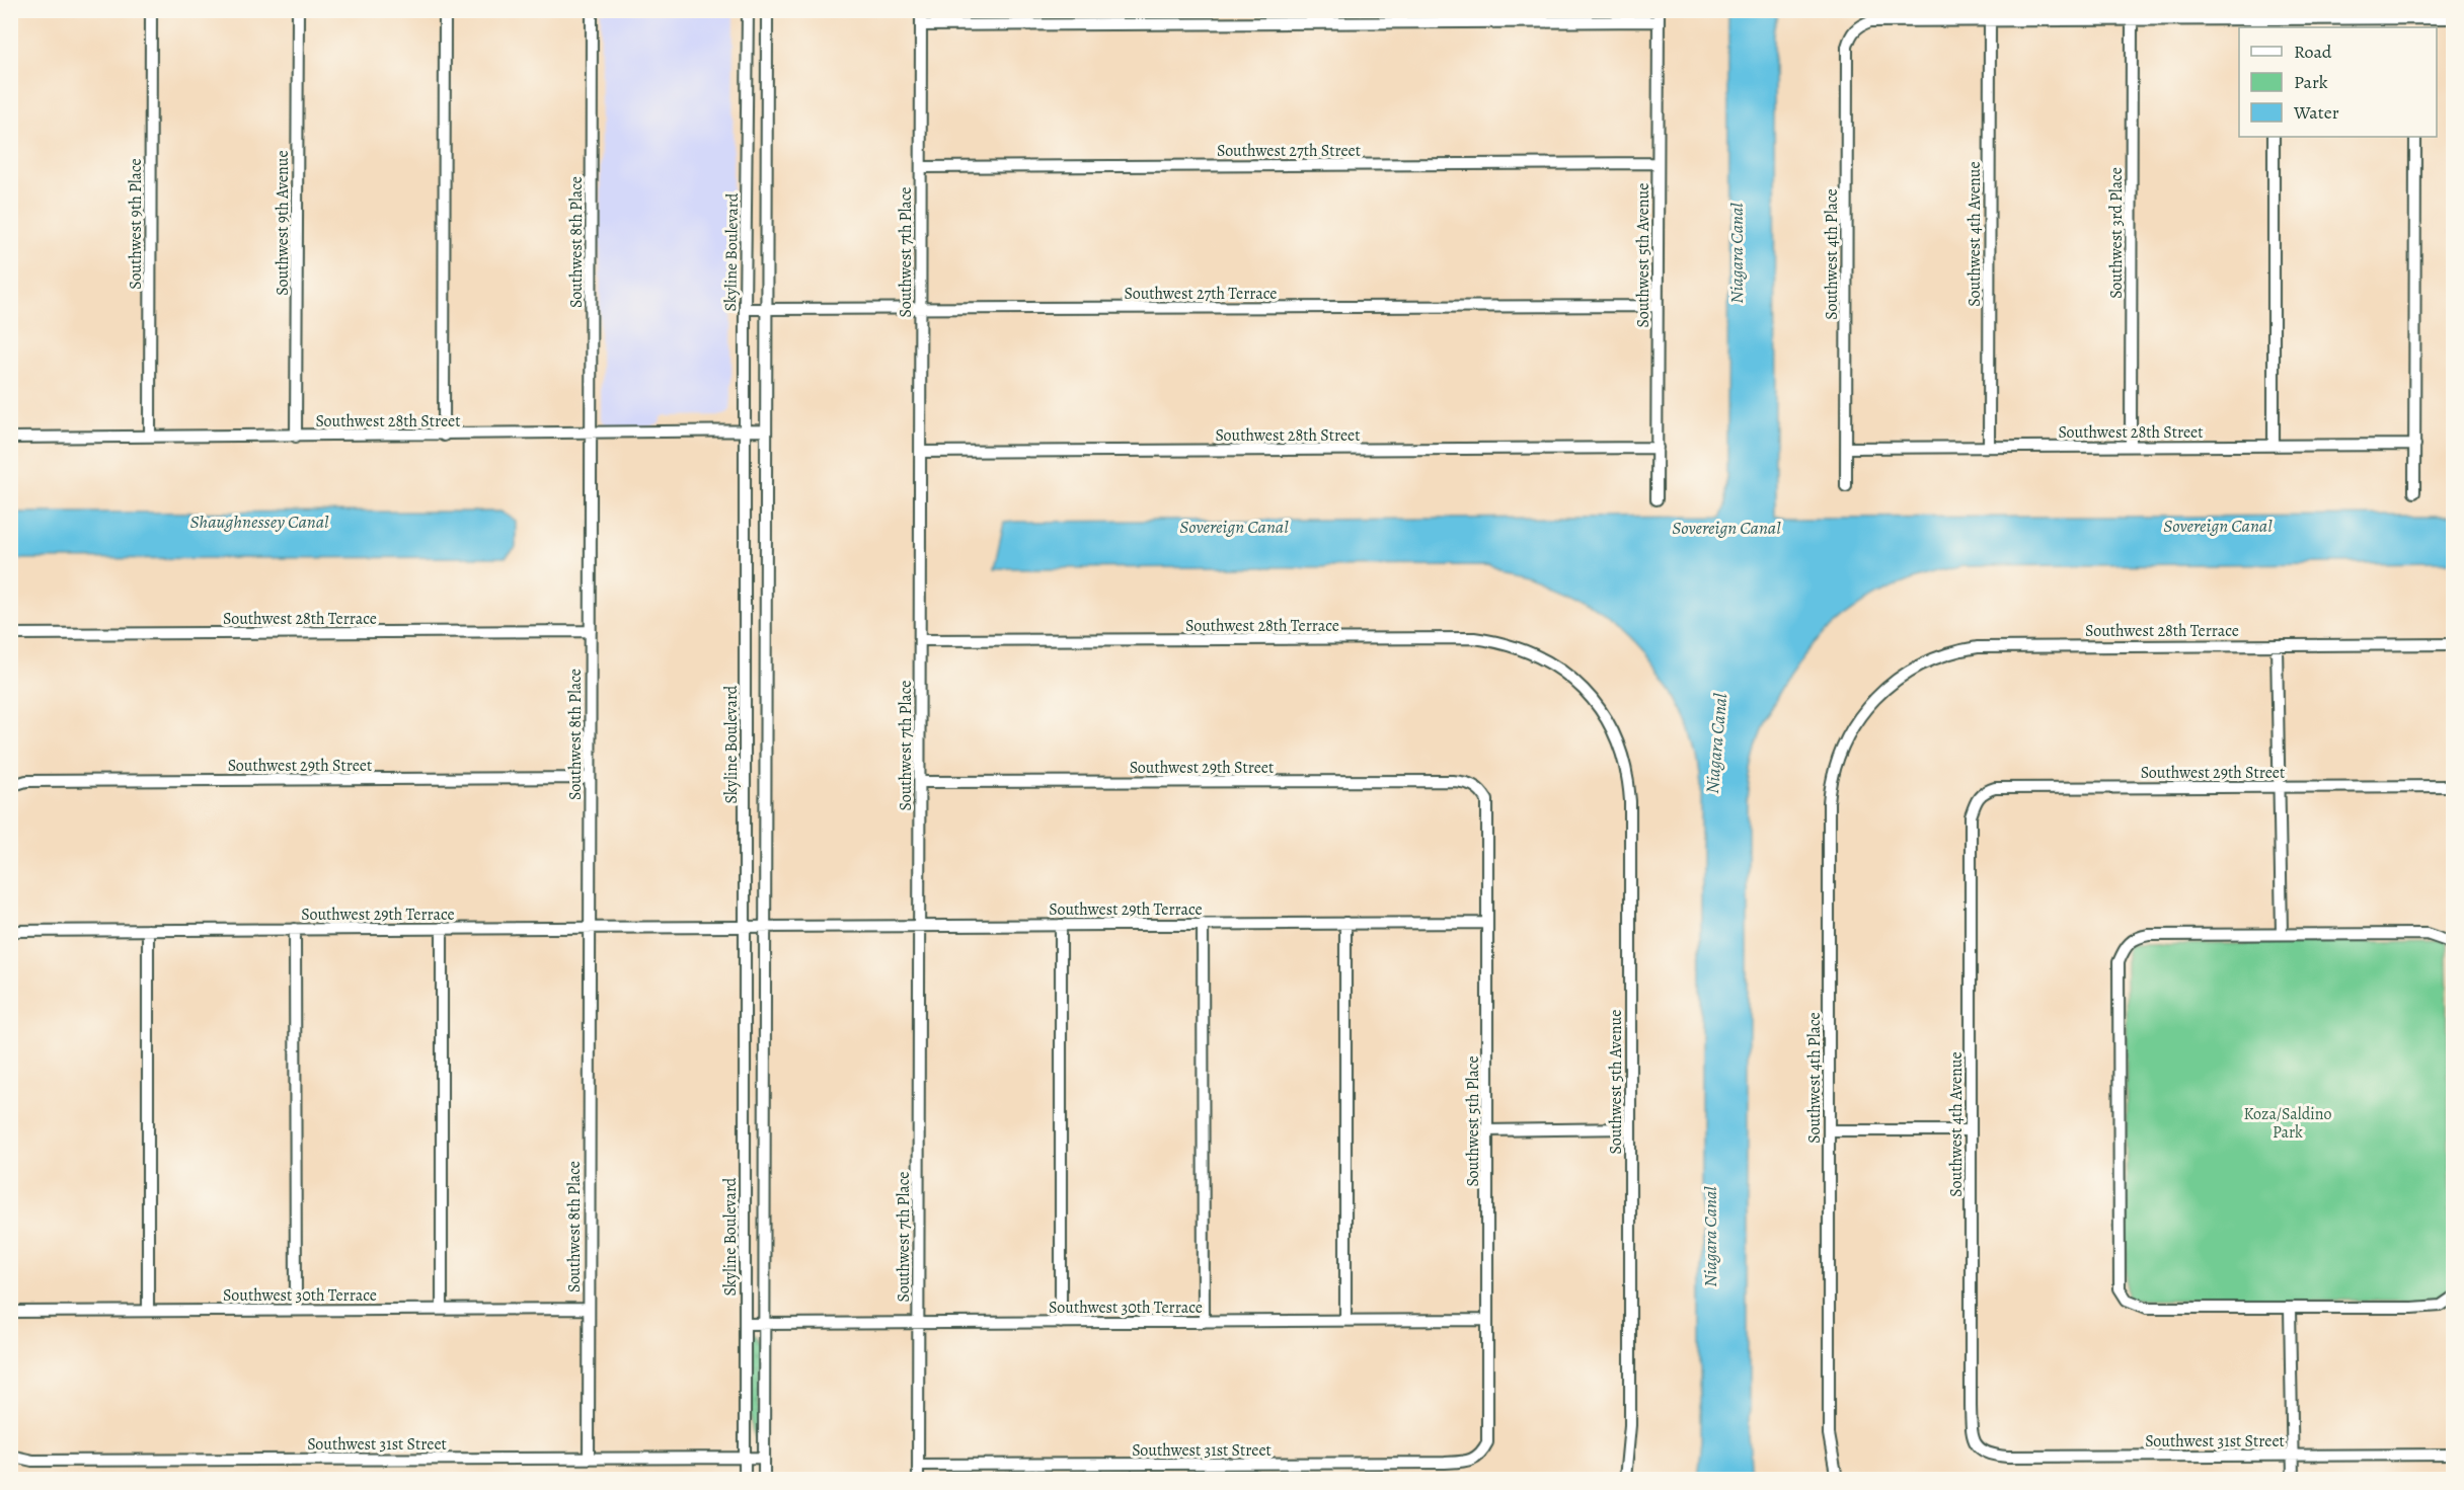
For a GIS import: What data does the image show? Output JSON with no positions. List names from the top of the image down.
{
  "streets": {
    "street": [
      "Southwest 27th Street",
      "Southwest 9th Avenue",
      "Southwest 9th Place",
      "Southwest 3rd Place",
      "Southwest 4th Avenue",
      "Southwest 8th Place",
      "Skyline Boulevard",
      "Southwest 7th Place",
      "Southwest 4th Place",
      "Southwest 5th Avenue",
      "Southwest 27th Terrace",
      "Southwest 28th Street",
      "Southwest 28th Terrace",
      "Southwest 29th Street",
      "Southwest 29th Terrace",
      "Southwest 5th Place",
      "Southwest 30th Terrace",
      "Southwest 31st Street"
    ]
  },
  "crossings": [
    ["Southwest 27th Street", "Southwest 7th Place"],
    ["Southwest 27th Street", "Southwest 5th Avenue"],
    ["Southwest 9th Avenue", "Southwest 28th Street"],
    ["Southwest 9th Place", "Southwest 28th Street"],
    ["Southwest 3rd Place", "Southwest 28th Street"],
    ["Southwest 4th Avenue", "Southwest 4th Place"],
    ["Southwest 4th Avenue", "Southwest 28th Street"],
    ["Southwest 4th Avenue", "Southwest 29th Street"],
    ["Southwest 4th Avenue", "Southwest 31st Street"],
    ["Southwest 8th Place", "Southwest 28th Street"],
    ["Southwest 8th Place", "Southwest 28th Terrace"],
    ["Southwest 8th Place", "Southwest 29th Street"],
    ["Southwest 8th Place", "Southwest 29th Terrace"],
    ["Southwest 8th Place", "Southwest 30th Terrace"],
    ["Southwest 8th Place", "Southwest 31st Street"],
    ["Skyline Boulevard", "Southwest 27th Terrace"],
    ["Skyline Boulevard", "Southwest 28th Street"],
    ["Skyline Boulevard", "Southwest 29th Terrace"],
    ["Skyline Boulevard", "Southwest 30th Terrace"],
    ["Skyline Boulevard", "Southwest 31st Street"],
    ["Southwest 7th Place", "Southwest 27th Terrace"],
    ["Southwest 7th Place", "Southwest 28th Street"],
    ["Southwest 7th Place", "Southwest 28th Terrace"],
    ["Southwest 7th Place", "Southwest 29th Street"],
    ["Southwest 7th Place", "Southwest 29th Terrace"],
    ["Southwest 7th Place", "Southwest 30th Terrace"],
    ["Southwest 7th Place", "Southwest 31st Street"],
    ["Southwest 4th Place", "Southwest 28th Street"],
    ["Southwest 4th Place", "Southwest 28th Terrace"],
    ["Southwest 5th Avenue", "Southwest 27th Terrace"],
    ["Southwest 5th Avenue", "Southwest 28th Street"],
    ["Southwest 5th Avenue", "Southwest 28th Terrace"],
    ["Southwest 29th Street", "Southwest 5th Place"],
    ["Southwest 29th Terrace", "Southwest 5th Place"],
    ["Southwest 5th Place", "Southwest 30th Terrace"],
    ["Southwest 5th Place", "Southwest 31st Street"]
  ],
  "water": ["Niagara Canal", "Shaughnessey Canal", "Sovereign Canal"],
  "parks": ["Koza/Saldino Park"],
  "legend": ["Road", "Park", "Water"]
}
